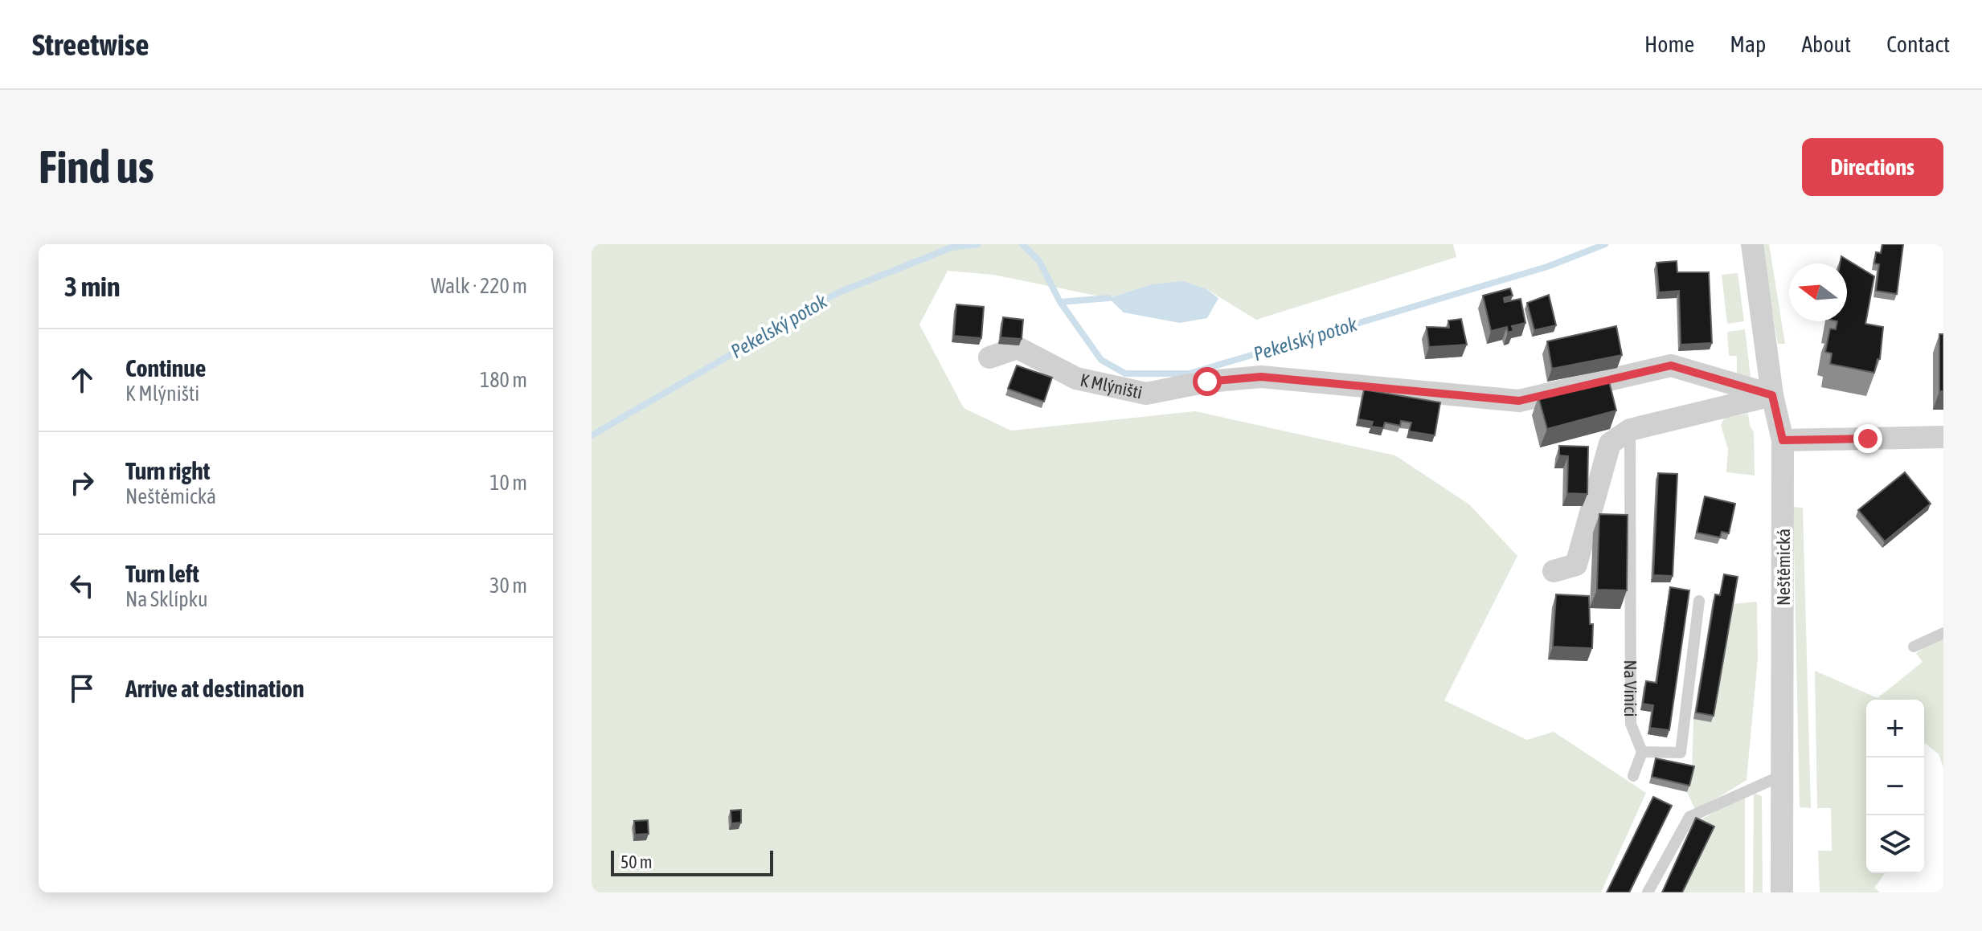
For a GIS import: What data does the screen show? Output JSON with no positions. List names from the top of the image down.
{
  "streets": {
    "street": ["K Mlýništi", "Neštěmická"],
    "lane": ["Na Vinici"]
  },
  "crossings": [
    ["K Mlýništi", "Neštěmická"]
  ],
  "water": ["Pekelský potok"],
  "scale_bar": "50 m",
  "north": "left",
  "page": {
    "header": "Streetwise",
    "nav": [
      "Home",
      "Map",
      "About",
      "Contact"
    ],
    "buttons": "Directions",
    "title": "Find us",
    "heading": ["3 min", "Walk · 220 m"],
    "list": [
      ["Continue", "K Mlýništi", "180 m"],
      ["Turn right", "Neštěmická", "10 m"],
      ["Turn left", "Na Sklípku", "30 m"],
      "Arrive at destination"
    ],
    "map_buttons": ["+", "−"],
    "scale": "50 m"
  }
}
